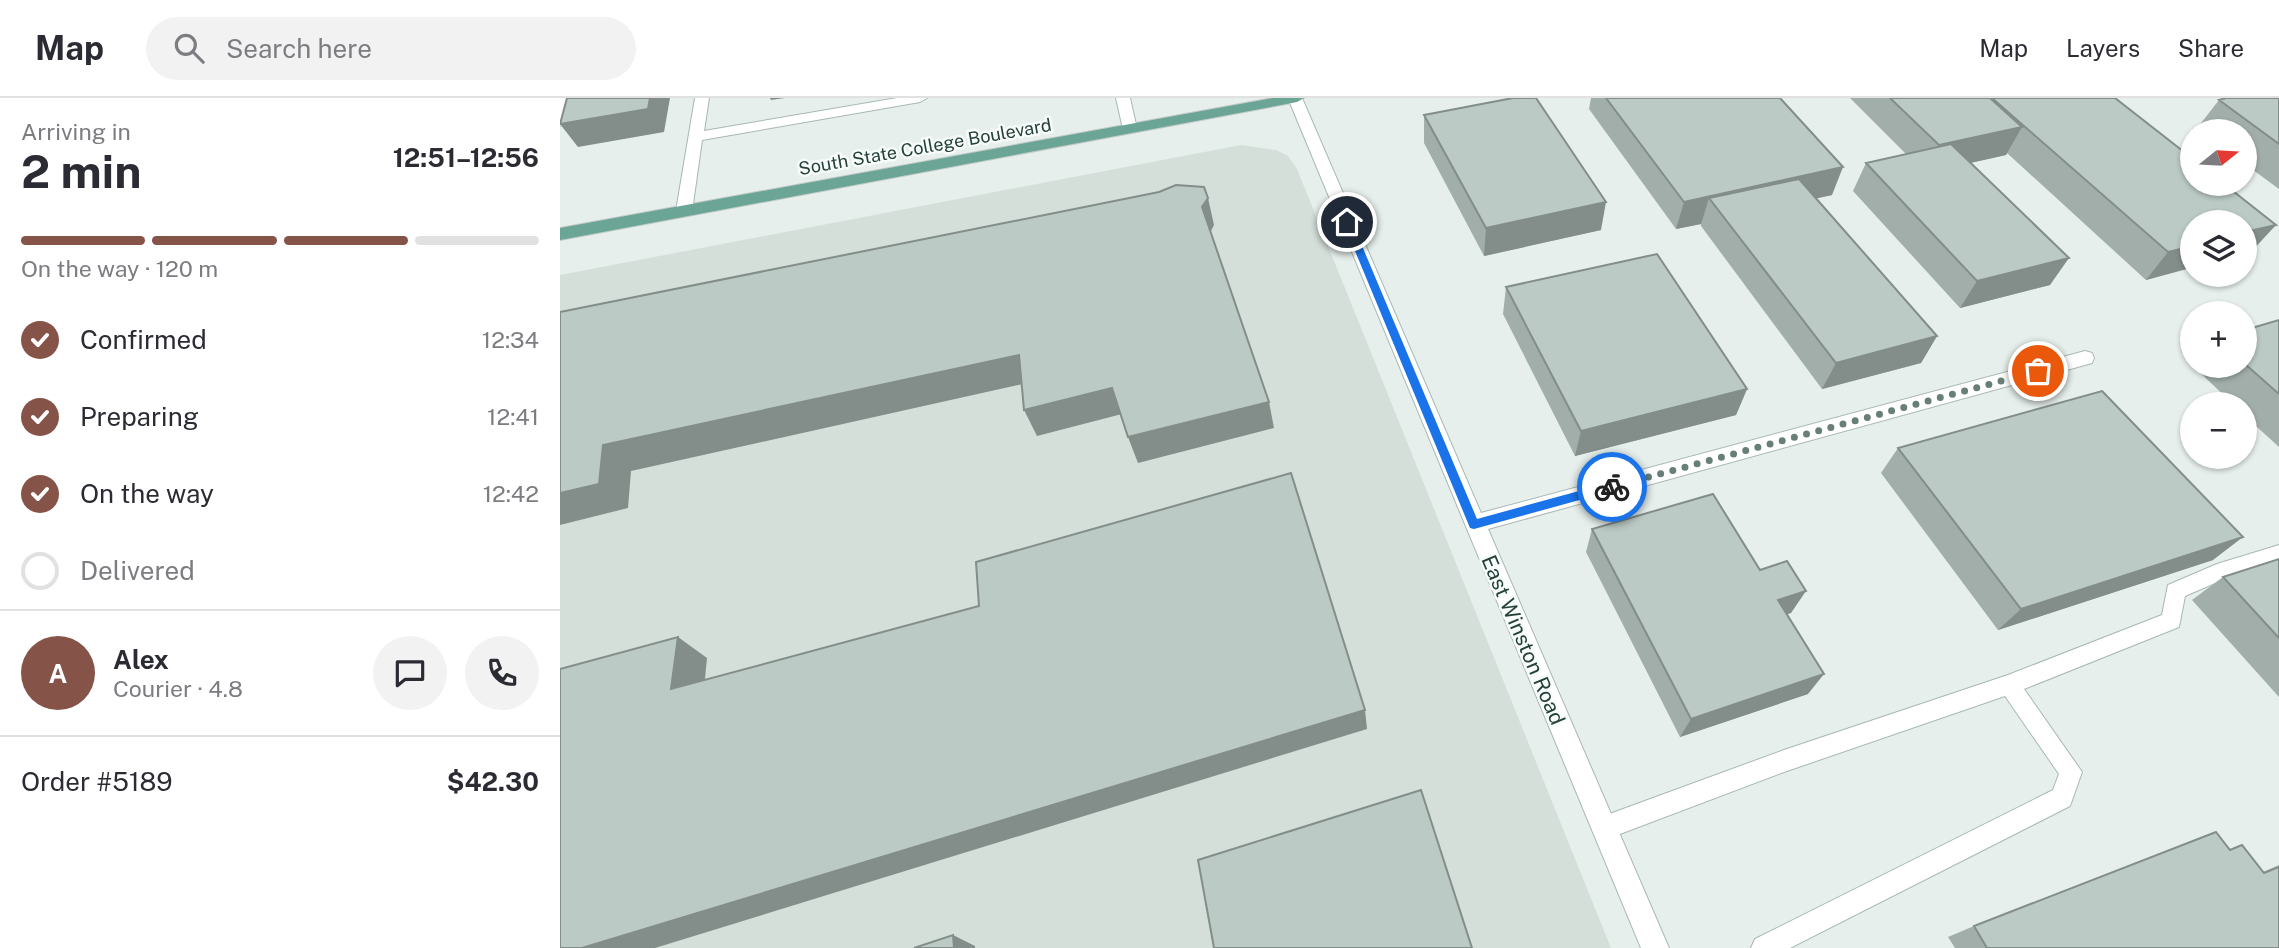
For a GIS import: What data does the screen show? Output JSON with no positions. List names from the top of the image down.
{
  "streets": {
    "main road": ["South State College Boulevard"],
    "street": ["East Winston Road"]
  },
  "crossings": [
    ["South State College Boulevard", "East Winston Road"]
  ],
  "north": "right",
  "page": {
    "header": "Map",
    "search": "Search here",
    "nav": ["Map", "Layers", "Share"],
    "heading": ["2 min", "Arriving in", "12:51–12:56"],
    "panel": [
      "Alex",
      "Courier · 4.8",
      "Order #5189",
      "$42.30"
    ],
    "map_buttons": ["+", "−"],
    "bar": "On the way · 120 m",
    "list": [
      ["Confirmed", "12:34"],
      ["Preparing", "12:41"],
      ["On the way", "12:42"],
      "Delivered"
    ],
    "round": "A"
  }
}
